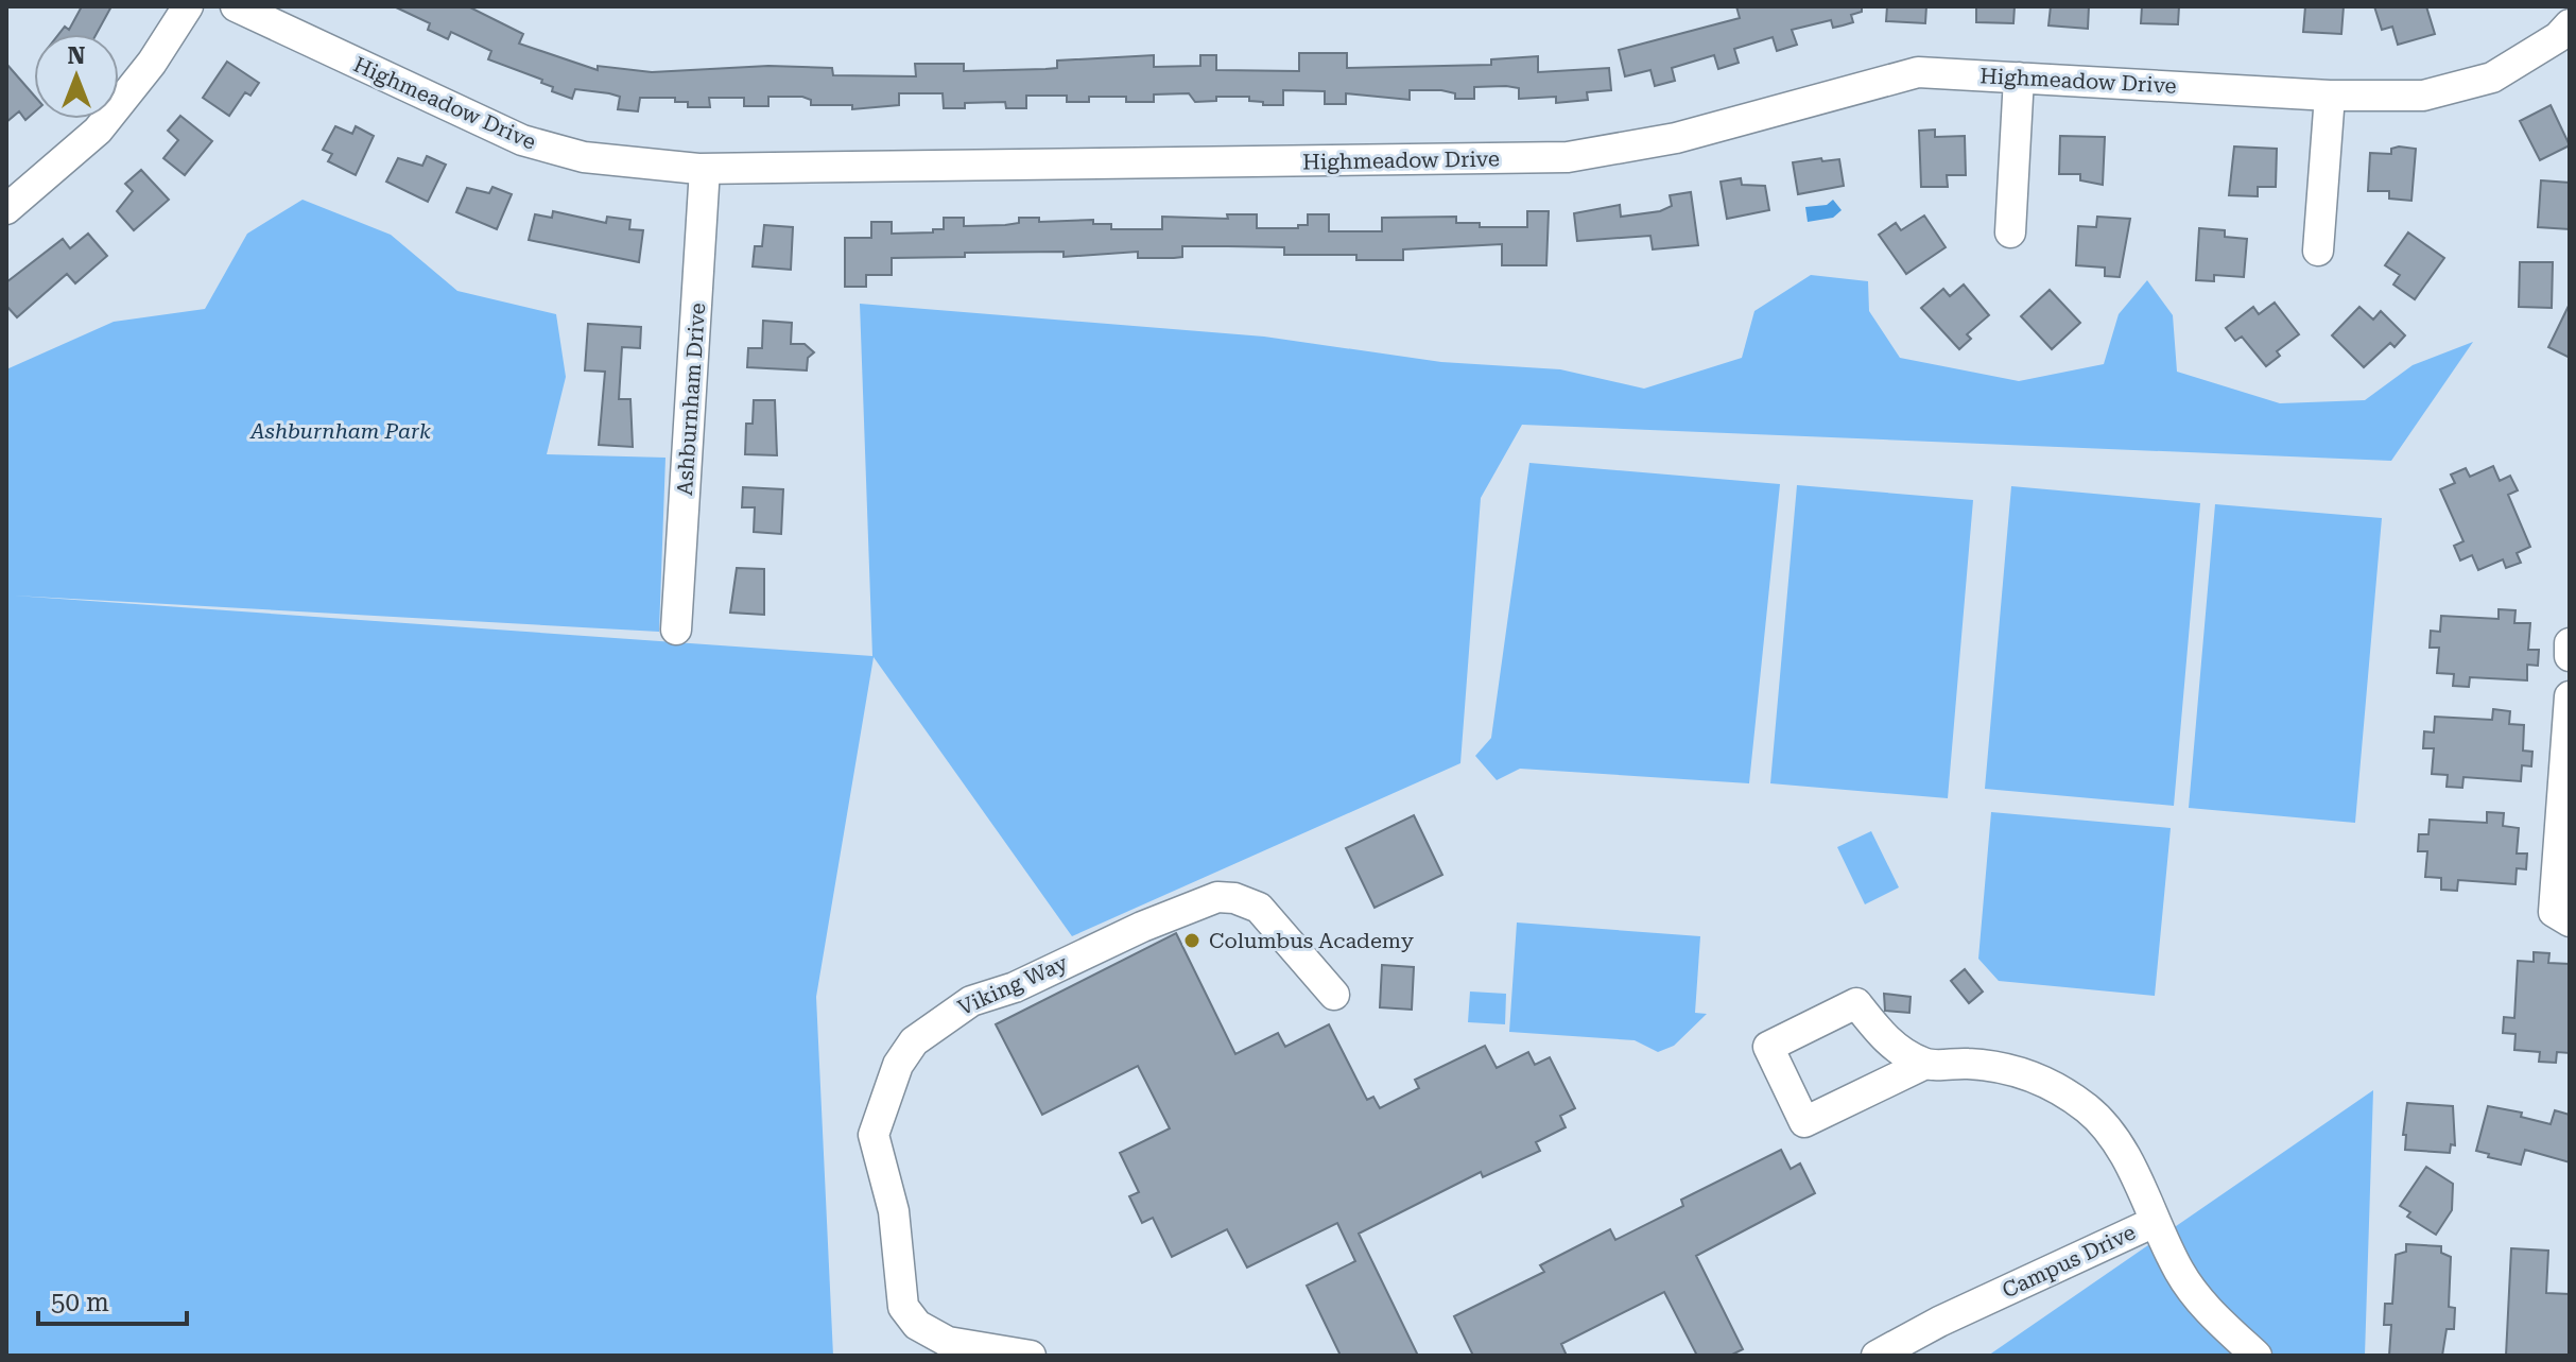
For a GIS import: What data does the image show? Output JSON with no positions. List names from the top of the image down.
{
  "streets": {
    "street": [
      "Highmeadow Drive",
      "Ashburnham Drive",
      "Viking Way",
      "Campus Drive"
    ]
  },
  "crossings": [
    ["Highmeadow Drive", "Ashburnham Drive"]
  ],
  "parks": ["Ashburnham Park"],
  "places": ["Columbus Academy"],
  "scale_bar": "50 m",
  "north": "top"
}
